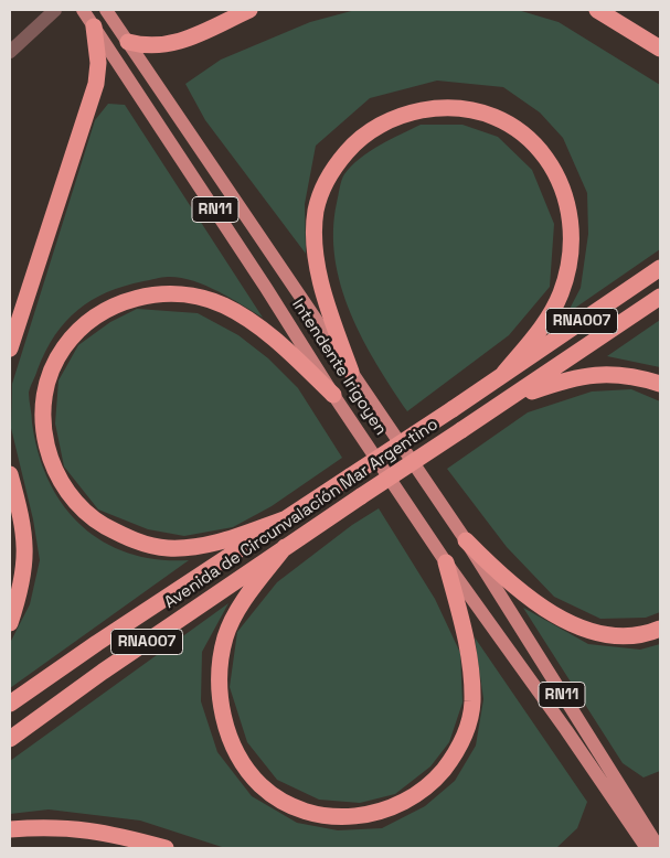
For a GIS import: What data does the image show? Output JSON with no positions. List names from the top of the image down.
{
  "streets": {
    "highway": ["RNA007", "Avenida de Circunvalación Mar Argentino"],
    "main road": ["RN11", "Intendente Irigoyen"]
  },
  "crossings": [
    ["RNA007", "Avenida de Circunvalación Mar Argentino"]
  ]
}
